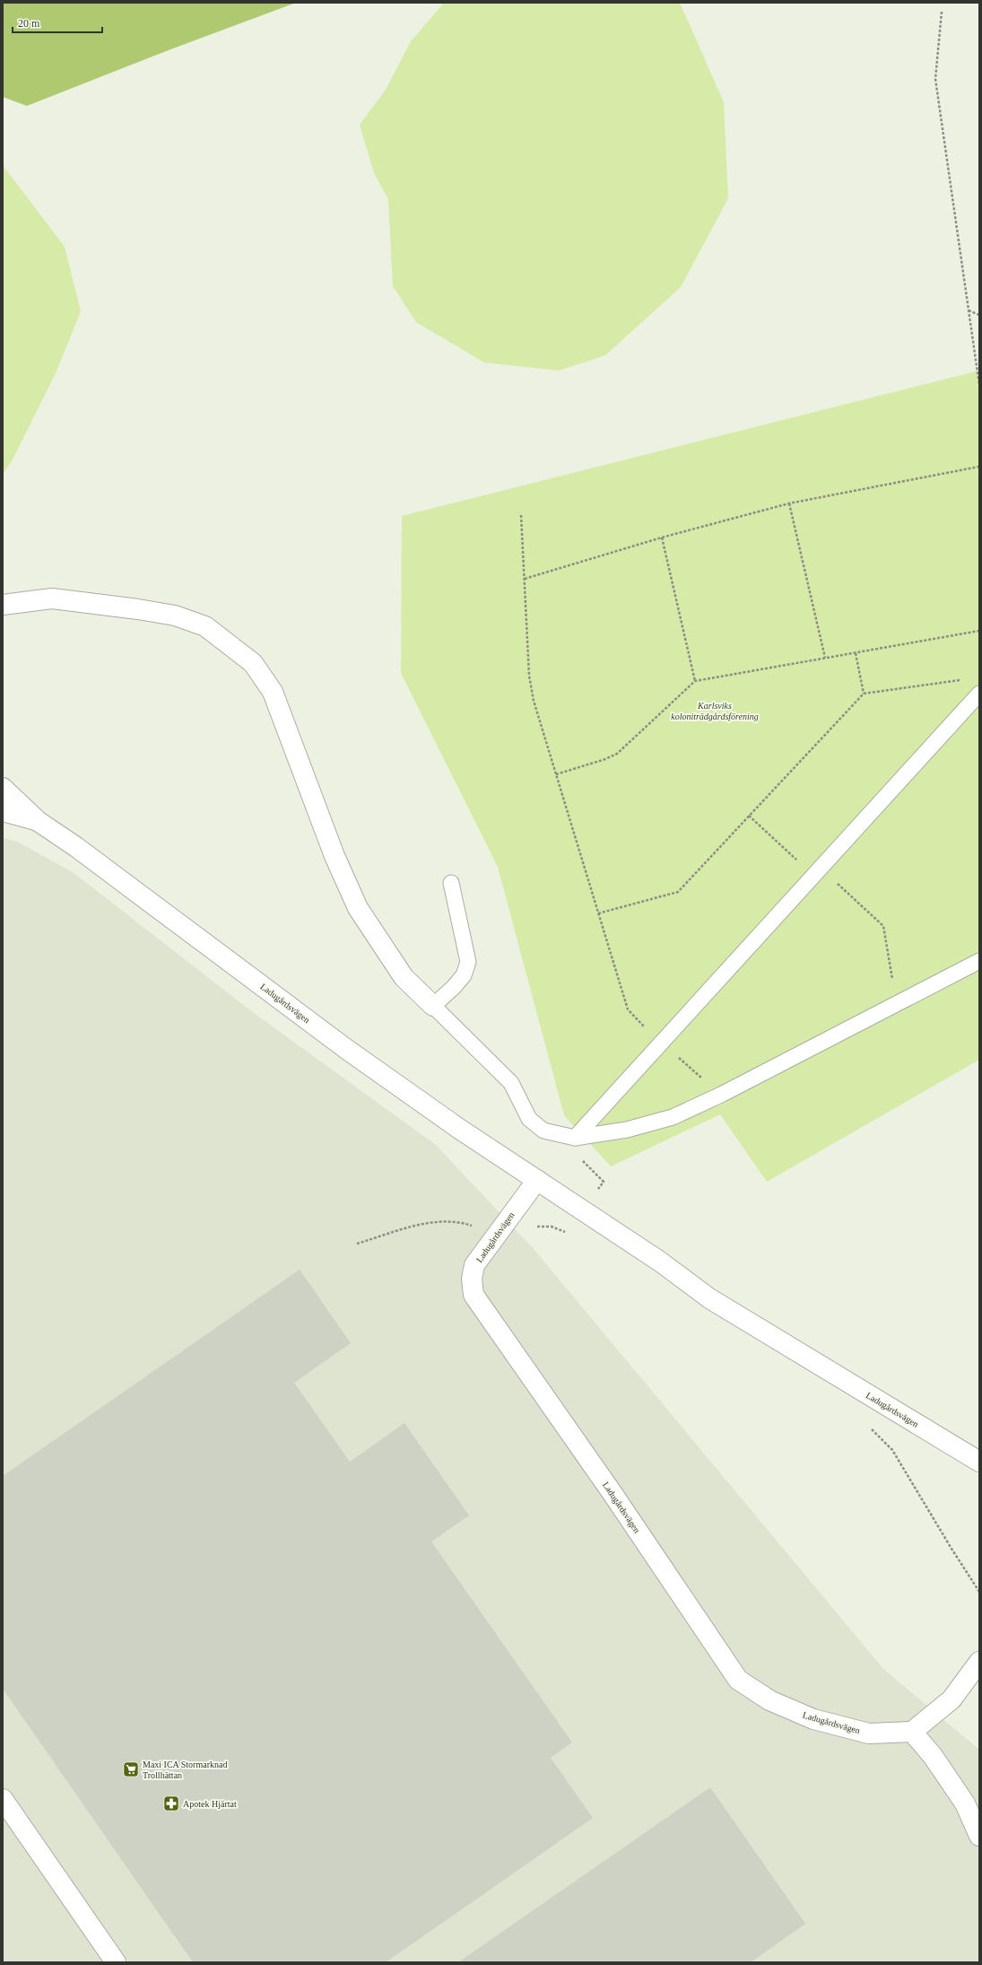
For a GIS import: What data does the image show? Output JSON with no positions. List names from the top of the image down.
{
  "streets": {
    "street": ["Ladugårdsvägen"]
  },
  "parks": ["Karlsviks koloniträdgårdsförening"],
  "places": {
    "supermarket": ["Maxi ICA Stormarknad Trollhättan"],
    "pharmacy": ["Apotek Hjärtat"]
  },
  "scale_bar": "20 m"
}
